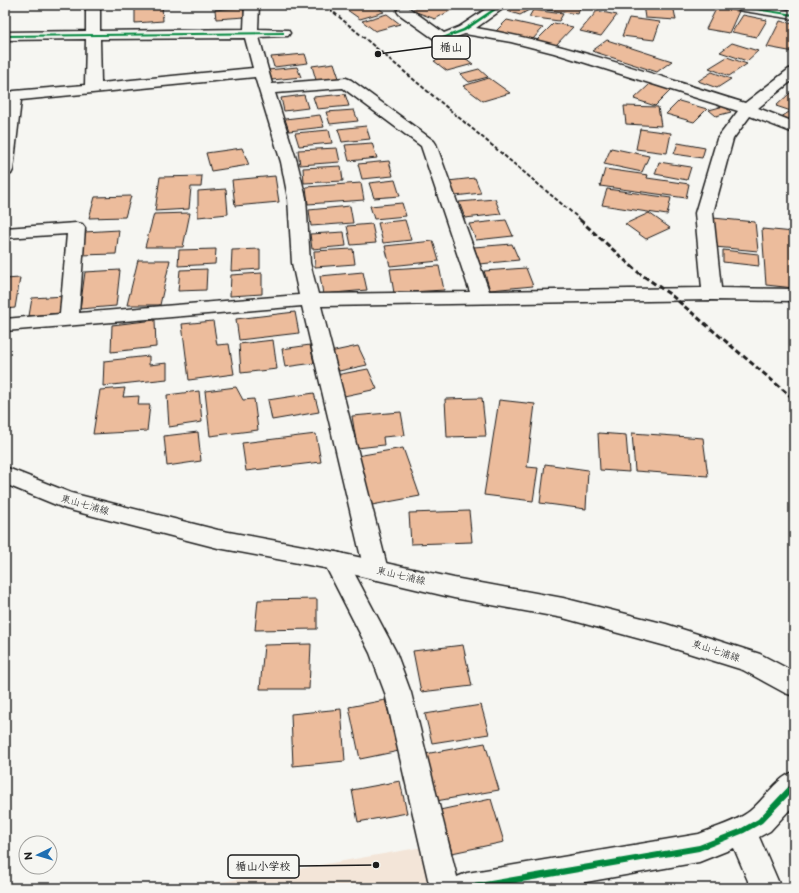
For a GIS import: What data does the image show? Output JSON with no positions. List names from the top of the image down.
{
  "streets": {
    "street": ["東山七浦線"]
  },
  "places": ["楯山", "楯山小学校"],
  "north": "left"
}
